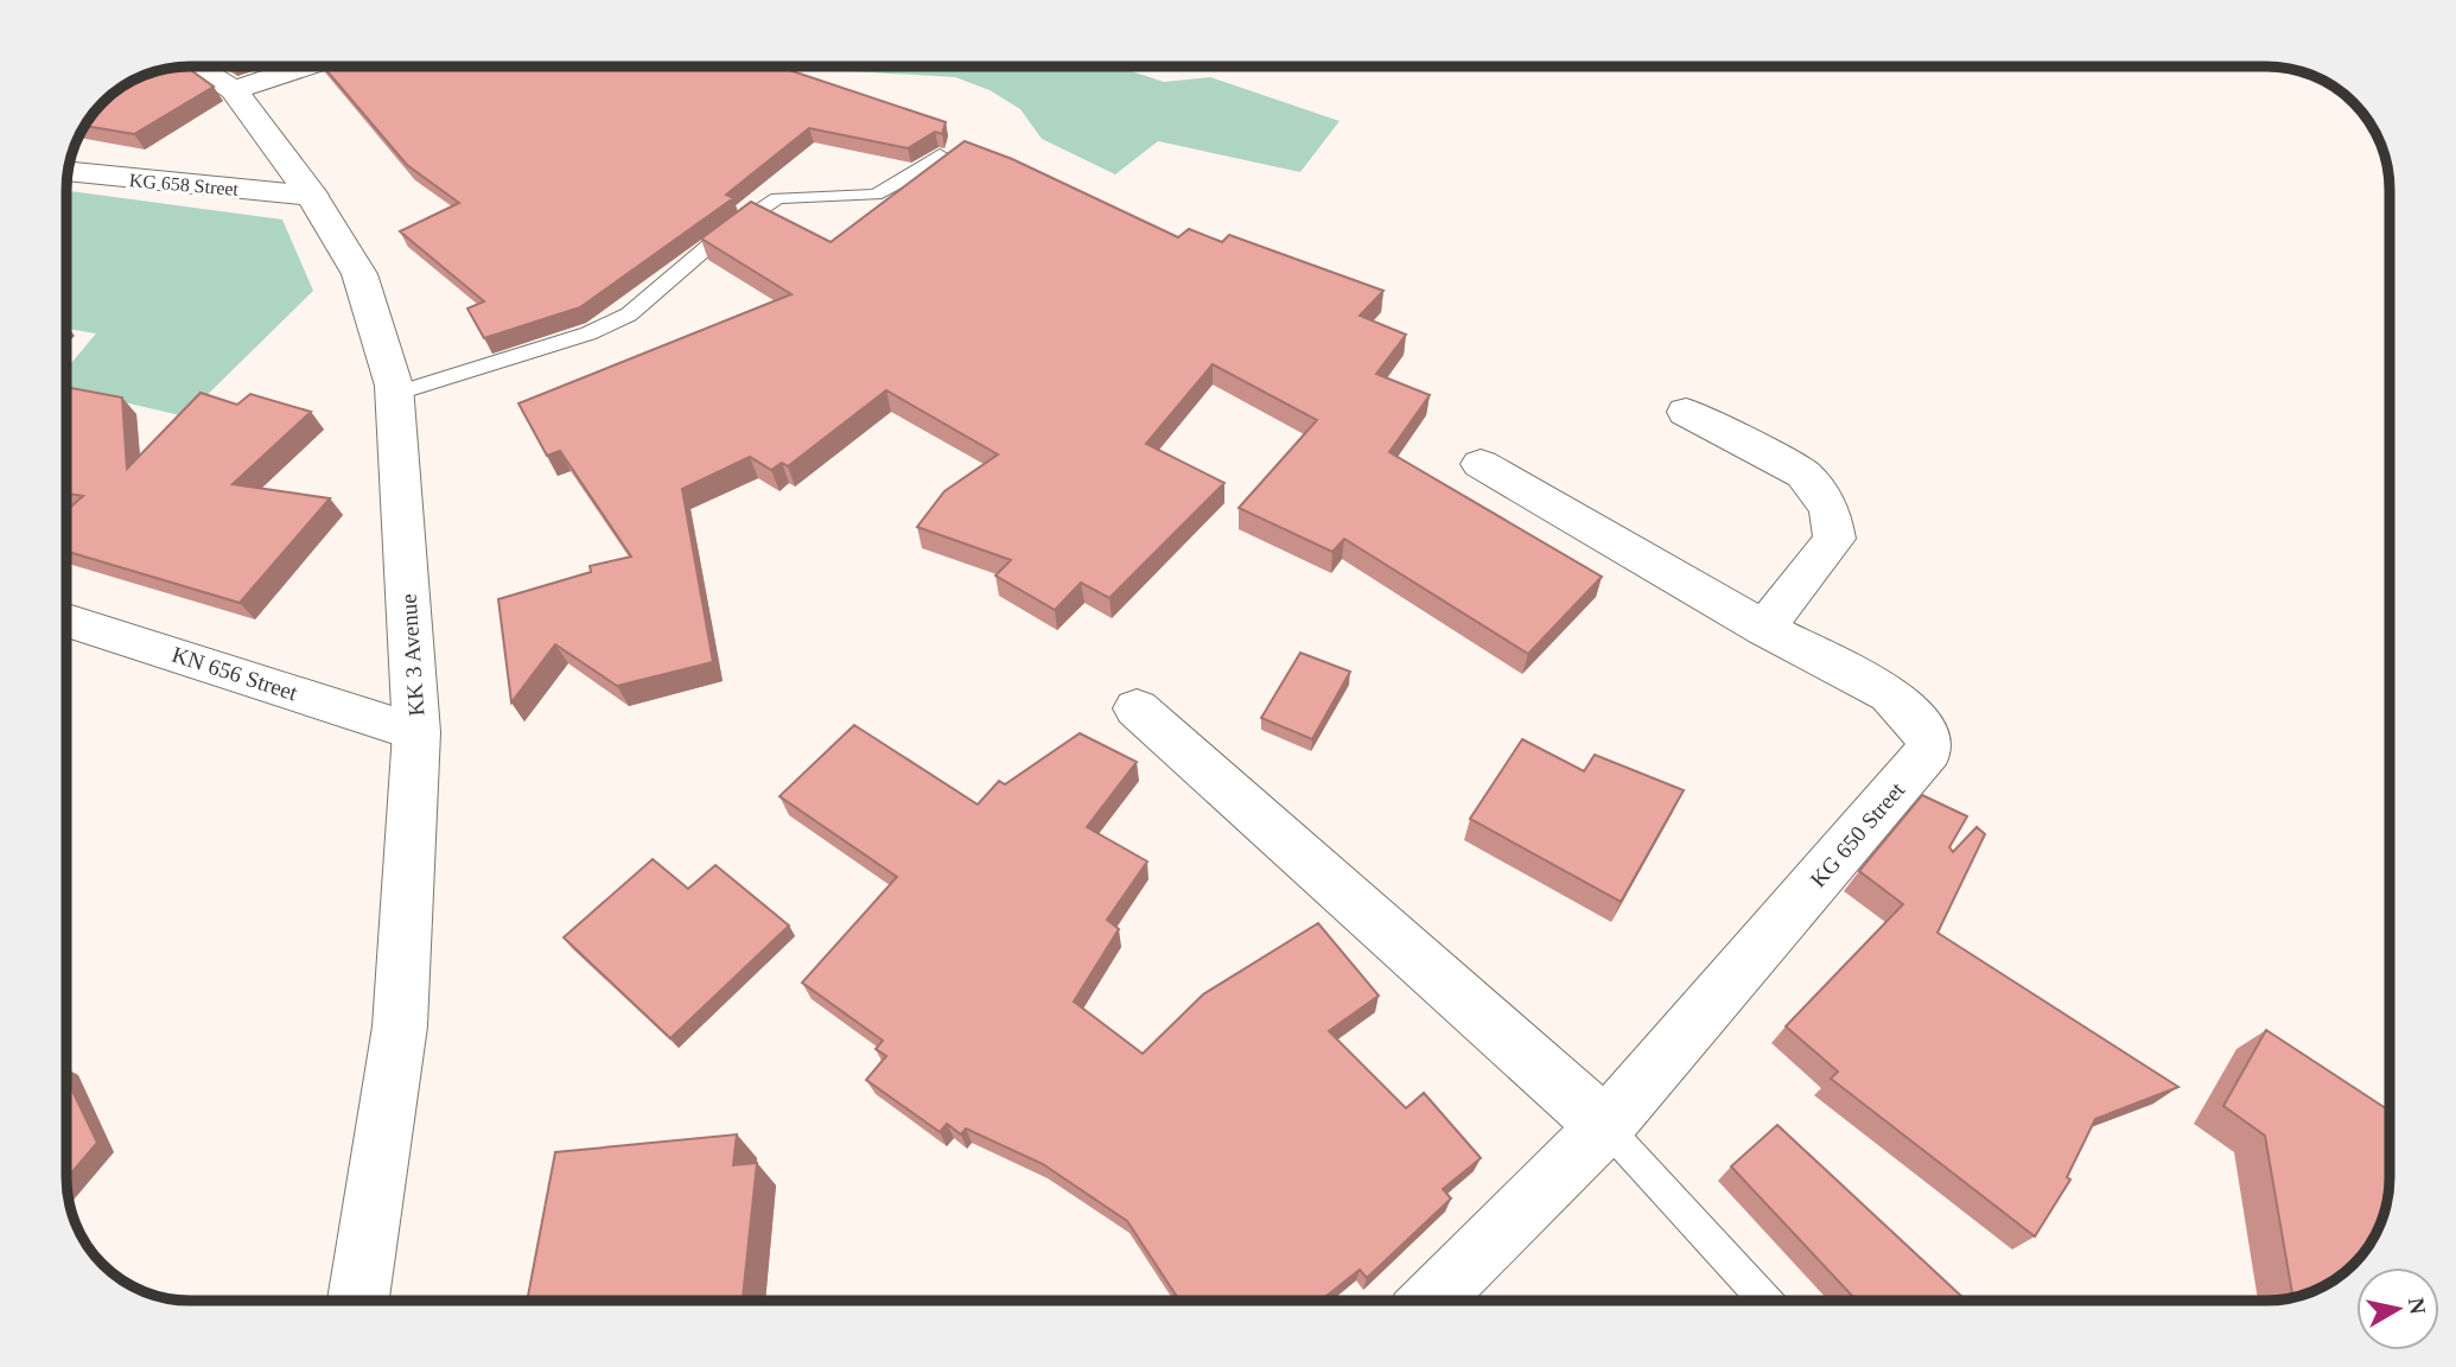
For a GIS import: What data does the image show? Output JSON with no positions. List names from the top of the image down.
{
  "streets": {
    "street": [
      "KG 658 Street",
      "KK 3 Avenue",
      "KN 656 Street",
      "KG 650 Street"
    ]
  },
  "crossings": [
    ["KG 658 Street", "KK 3 Avenue"],
    ["KK 3 Avenue", "KN 656 Street"]
  ],
  "north": "right"
}
